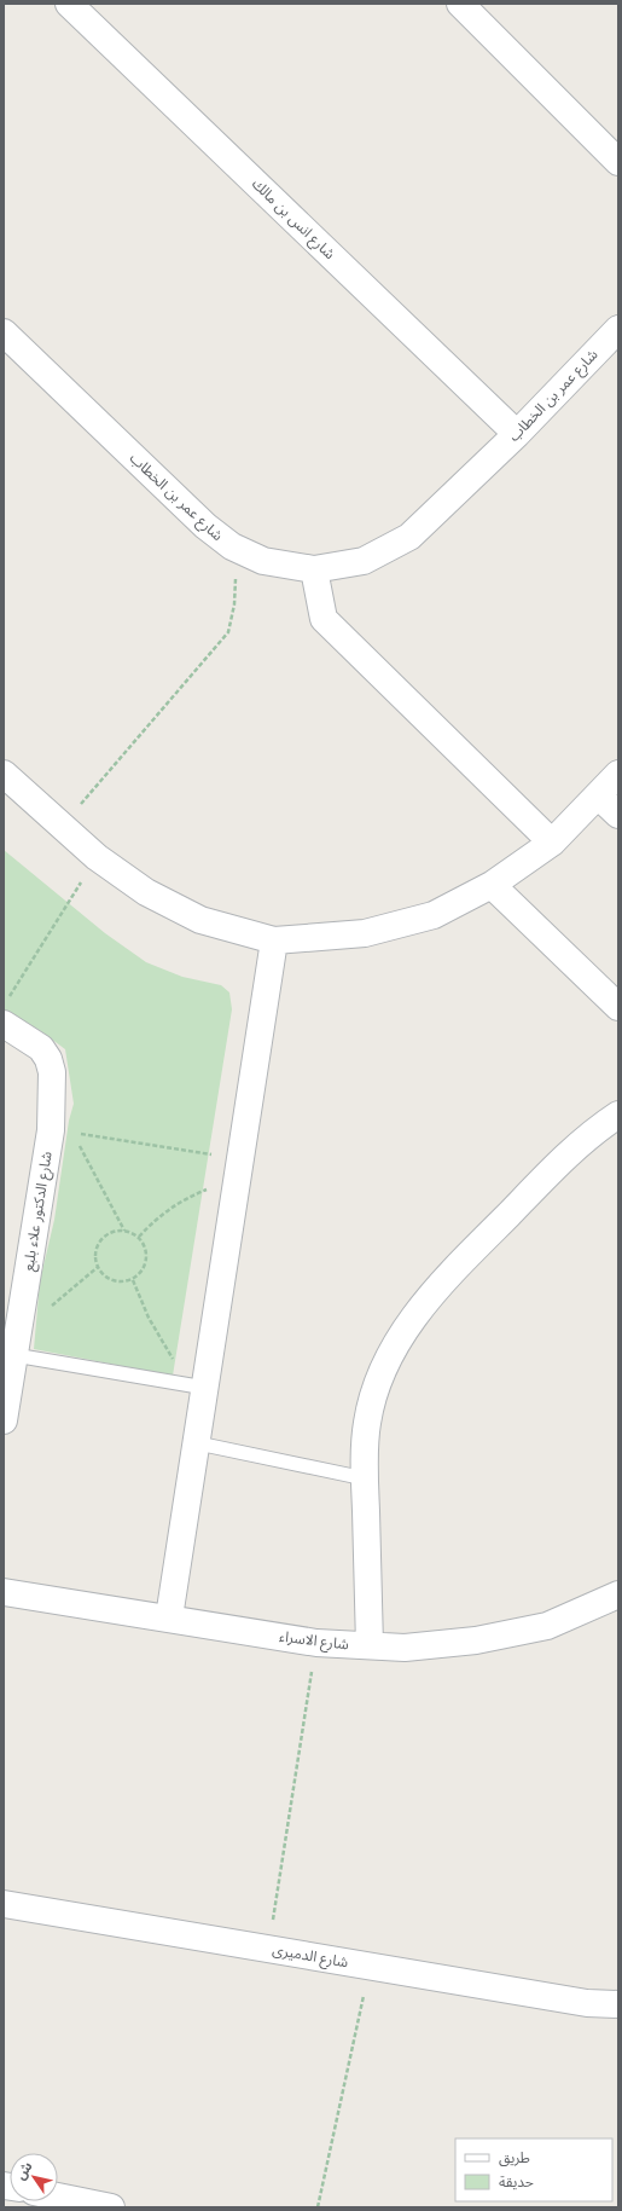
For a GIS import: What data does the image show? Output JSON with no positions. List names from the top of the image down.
{
  "streets": {
    "street": [
      "شارع انس بن مالك",
      "شارع عمر بن الخطاب",
      "شارع الدكتور علاء بلبع",
      "شارع الاسراء",
      "شارع الدميرى"
    ]
  },
  "crossings": [
    ["شارع انس بن مالك", "شارع عمر بن الخطاب"]
  ],
  "legend": ["طريق", "حديقة"],
  "north": "top left"
}
